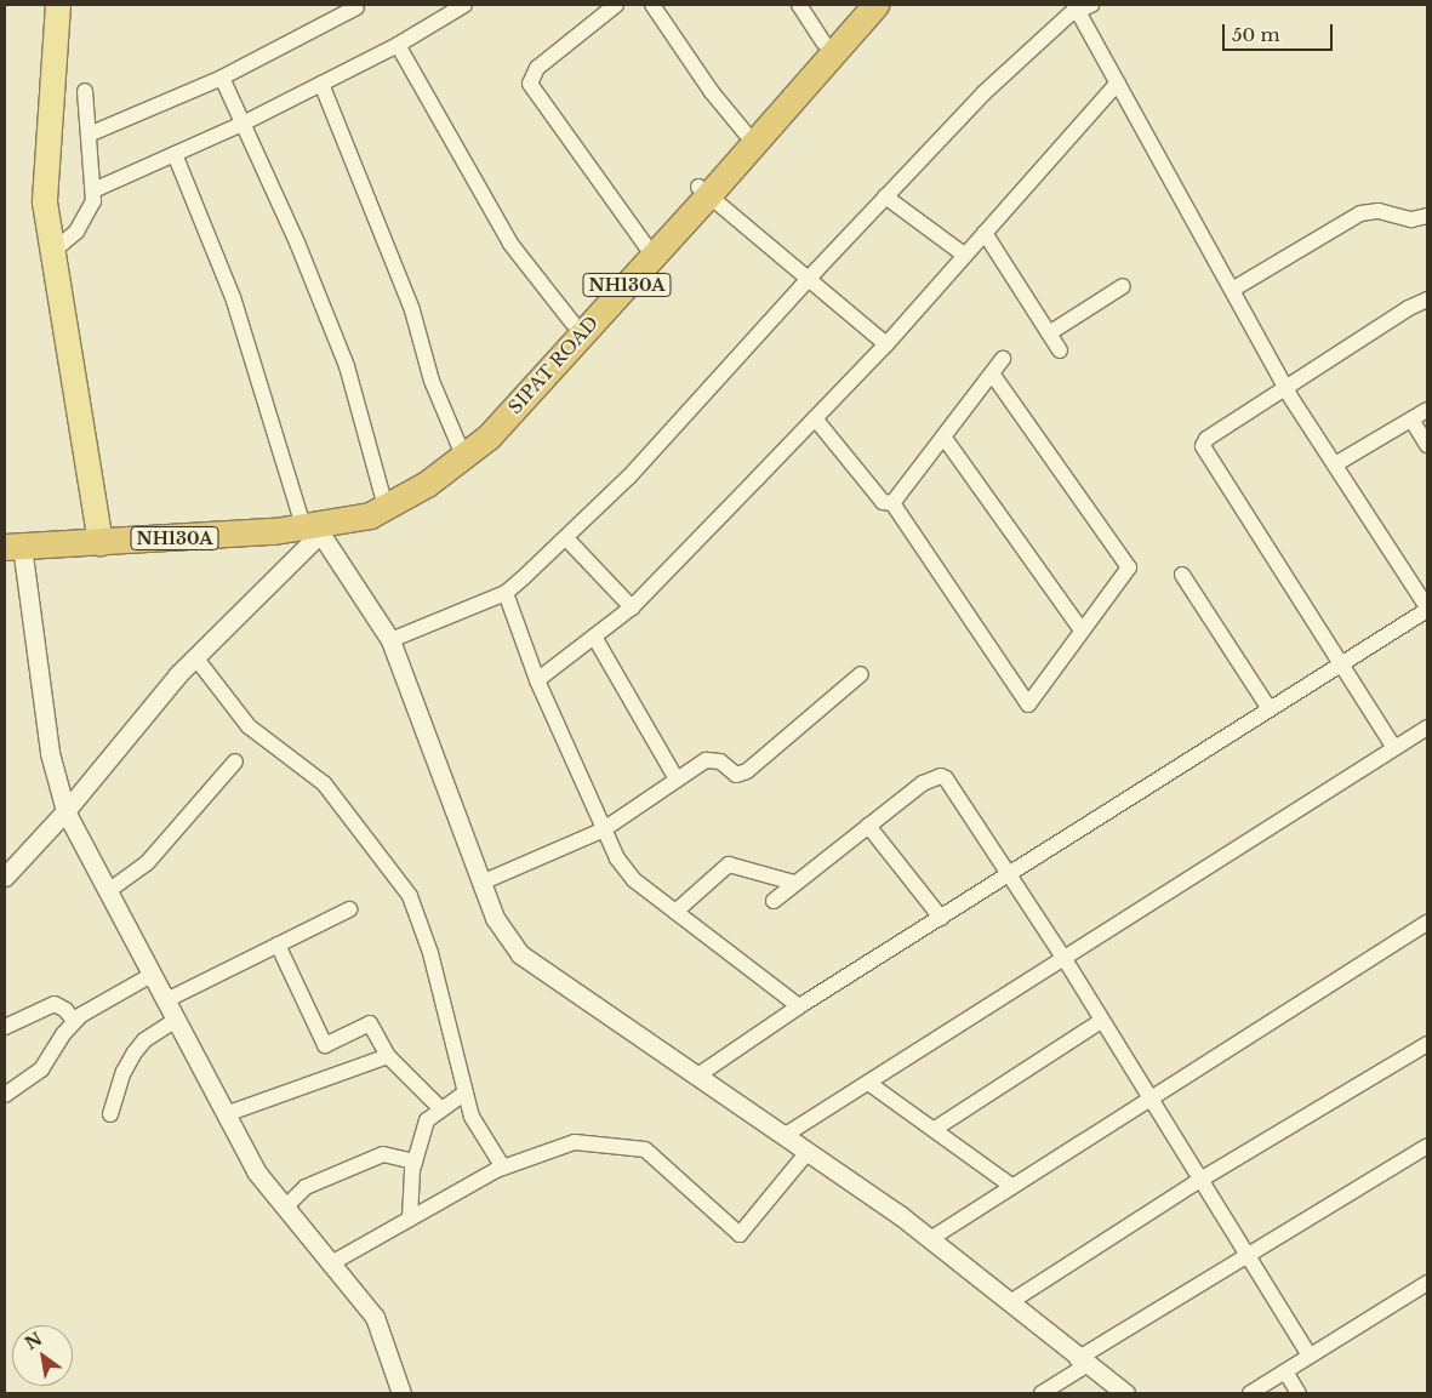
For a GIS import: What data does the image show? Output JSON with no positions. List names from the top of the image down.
{
  "streets": {
    "highway": ["NH130A", "SIPAT ROAD"]
  },
  "scale_bar": "50 m",
  "north": "top left"
}
